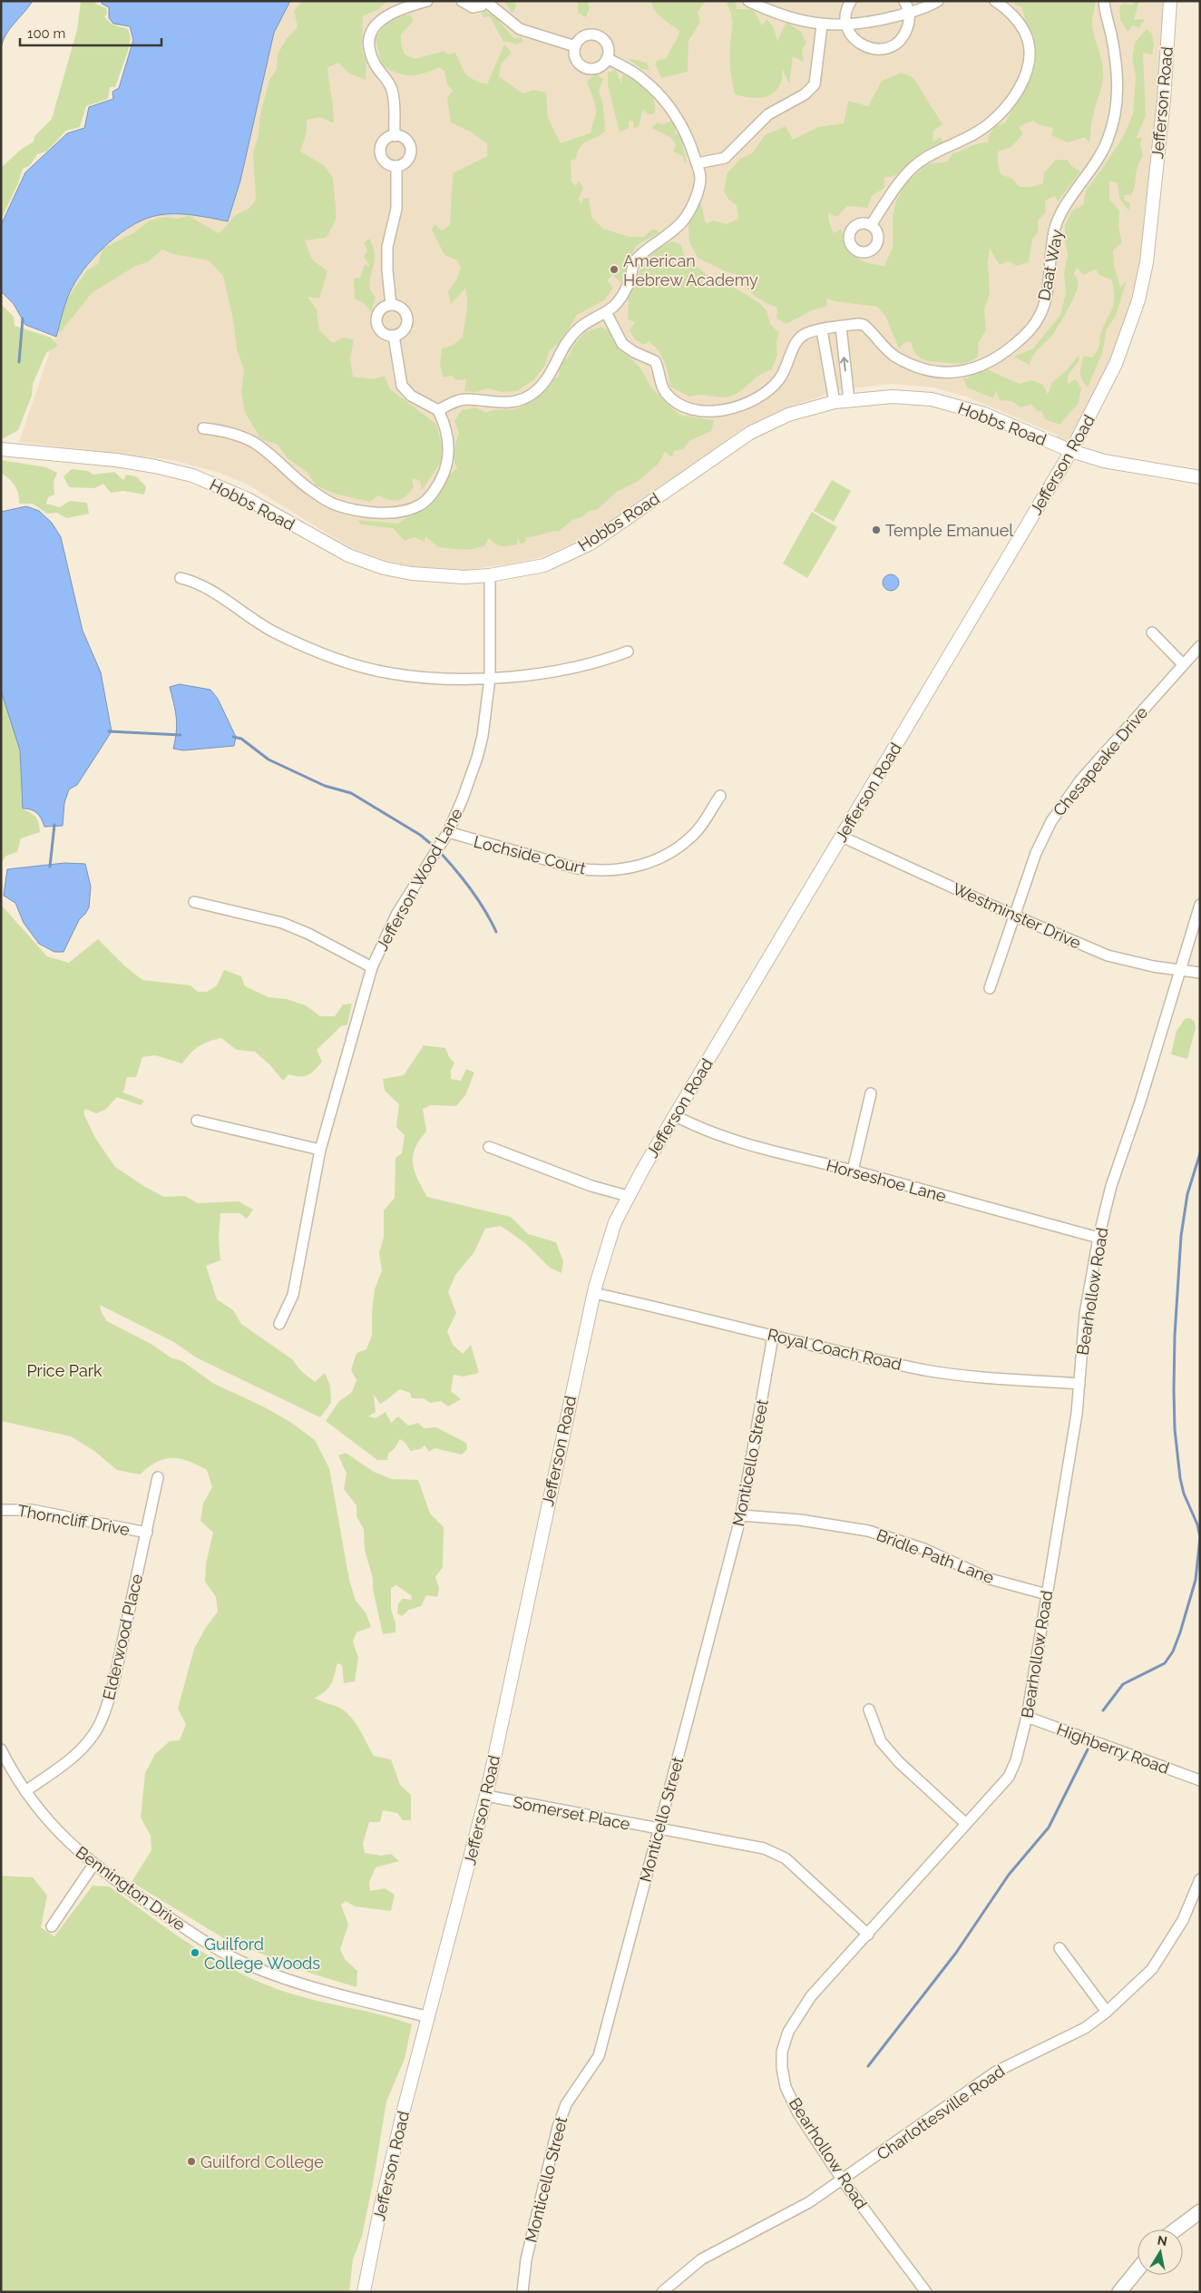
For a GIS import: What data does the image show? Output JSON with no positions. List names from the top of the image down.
{
  "streets": {
    "street": [
      "Jefferson Road",
      "Daat Way",
      "Hobbs Road",
      "Chesapeake Drive",
      "Lochside Court",
      "Jefferson Wood Lane",
      "Westminster Drive",
      "Horseshoe Lane",
      "Bearhollow Road",
      "Royal Coach Road",
      "Monticello Street",
      "Thorncliff Drive",
      "Bridle Path Lane",
      "Elderwood Place",
      "Highberry Road",
      "Somerset Place",
      "Bennington Drive",
      "Charlottesville Road"
    ]
  },
  "crossings": [
    ["Jefferson Road", "Hobbs Road"],
    ["Jefferson Road", "Westminster Drive"],
    ["Jefferson Road", "Horseshoe Lane"],
    ["Jefferson Road", "Royal Coach Road"],
    ["Jefferson Road", "Somerset Place"],
    ["Jefferson Road", "Bennington Drive"],
    ["Hobbs Road", "Jefferson Wood Lane"],
    ["Chesapeake Drive", "Westminster Drive"],
    ["Lochside Court", "Jefferson Wood Lane"],
    ["Westminster Drive", "Bearhollow Road"],
    ["Horseshoe Lane", "Bearhollow Road"],
    ["Bearhollow Road", "Royal Coach Road"],
    ["Bearhollow Road", "Bridle Path Lane"],
    ["Bearhollow Road", "Highberry Road"],
    ["Bearhollow Road", "Somerset Place"],
    ["Bearhollow Road", "Charlottesville Road"],
    ["Royal Coach Road", "Monticello Street"],
    ["Monticello Street", "Bridle Path Lane"],
    ["Monticello Street", "Somerset Place"],
    ["Thorncliff Drive", "Elderwood Place"],
    ["Elderwood Place", "Bennington Drive"]
  ],
  "parks": ["Price Park"],
  "places": [
    "American Hebrew Academy",
    "Temple Emanuel",
    "Guilford College Woods",
    "Guilford College"
  ],
  "scale_bar": "100 m",
  "north": "top"
}
